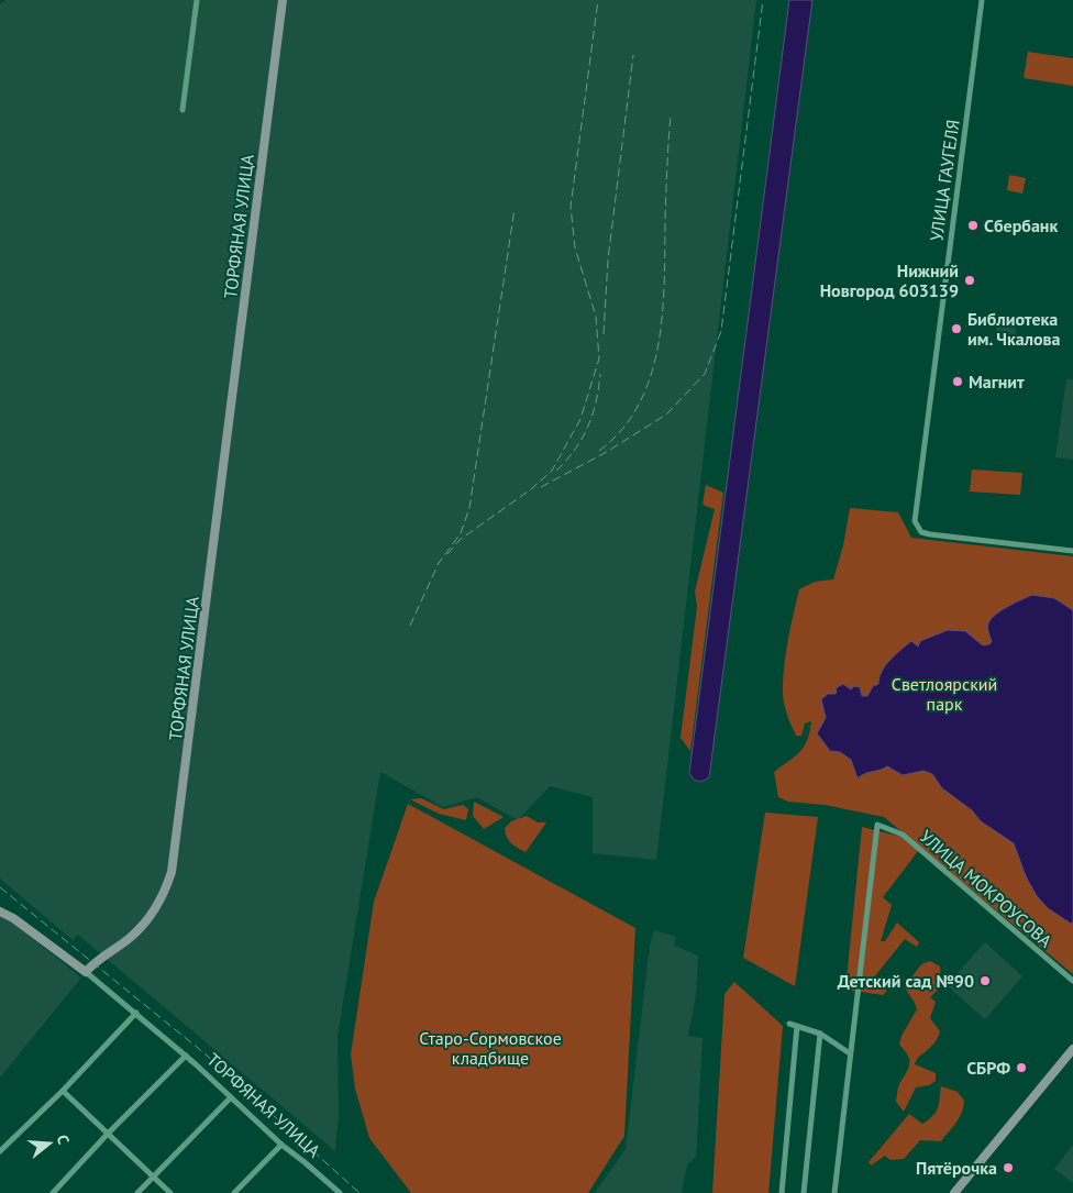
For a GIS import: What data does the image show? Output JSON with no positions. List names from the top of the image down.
{
  "streets": {
    "street": ["УЛИЦА ГАУГЕЛЯ", "ТОРФЯНАЯ УЛИЦА", "УЛИЦА МОКРОУСОВА"]
  },
  "parks": ["Светлоярский парк", "Старо-Сормовское кладбище"],
  "places": [
    "Сбербанк",
    "Нижний Новгород 603139",
    "Библиотека им. Чкалова",
    "Магнит",
    "Детский сад №90",
    "СБРФ",
    "Пятёрочка"
  ],
  "north": "right"
}
